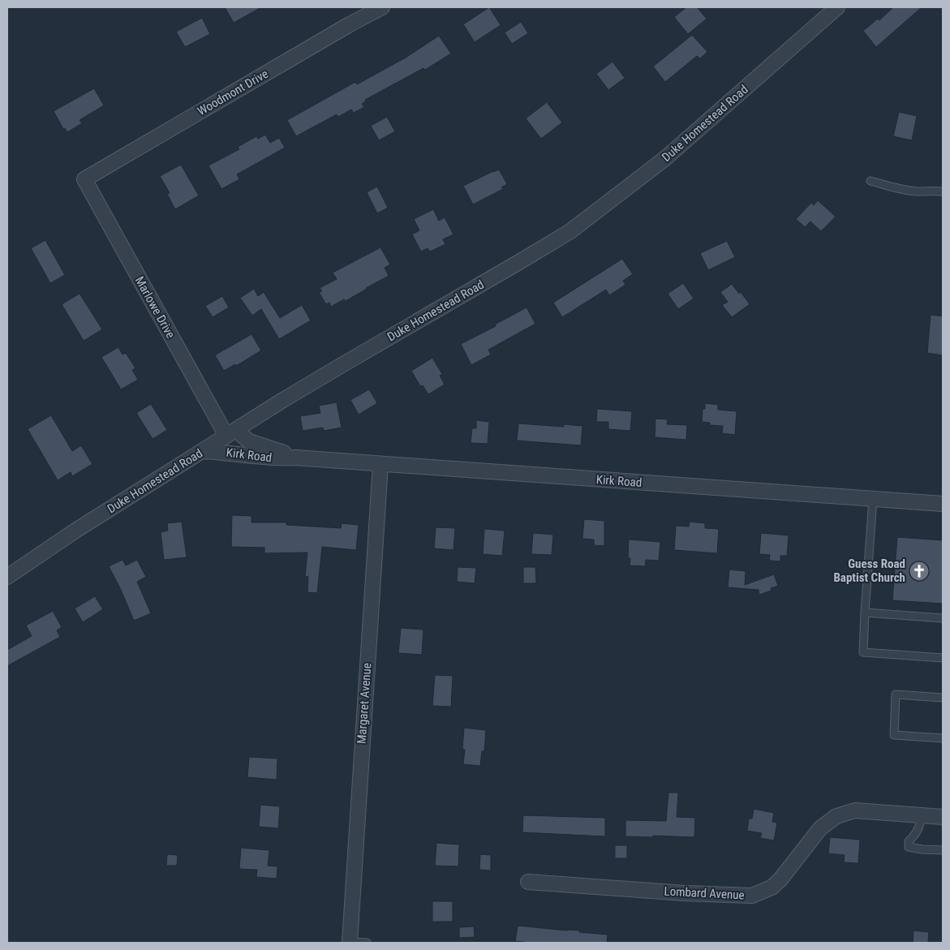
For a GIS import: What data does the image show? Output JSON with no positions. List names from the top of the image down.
{
  "streets": {
    "street": [
      "Woodmont Drive",
      "Duke Homestead Road",
      "Marlowe Drive",
      "Kirk Road",
      "Margaret Avenue",
      "Lombard Avenue"
    ]
  },
  "crossings": [
    ["Woodmont Drive", "Marlowe Drive"],
    ["Duke Homestead Road", "Marlowe Drive"],
    ["Duke Homestead Road", "Kirk Road"],
    ["Marlowe Drive", "Kirk Road"],
    ["Kirk Road", "Margaret Avenue"]
  ],
  "places": {
    "church": ["Guess Road Baptist Church"]
  }
}
